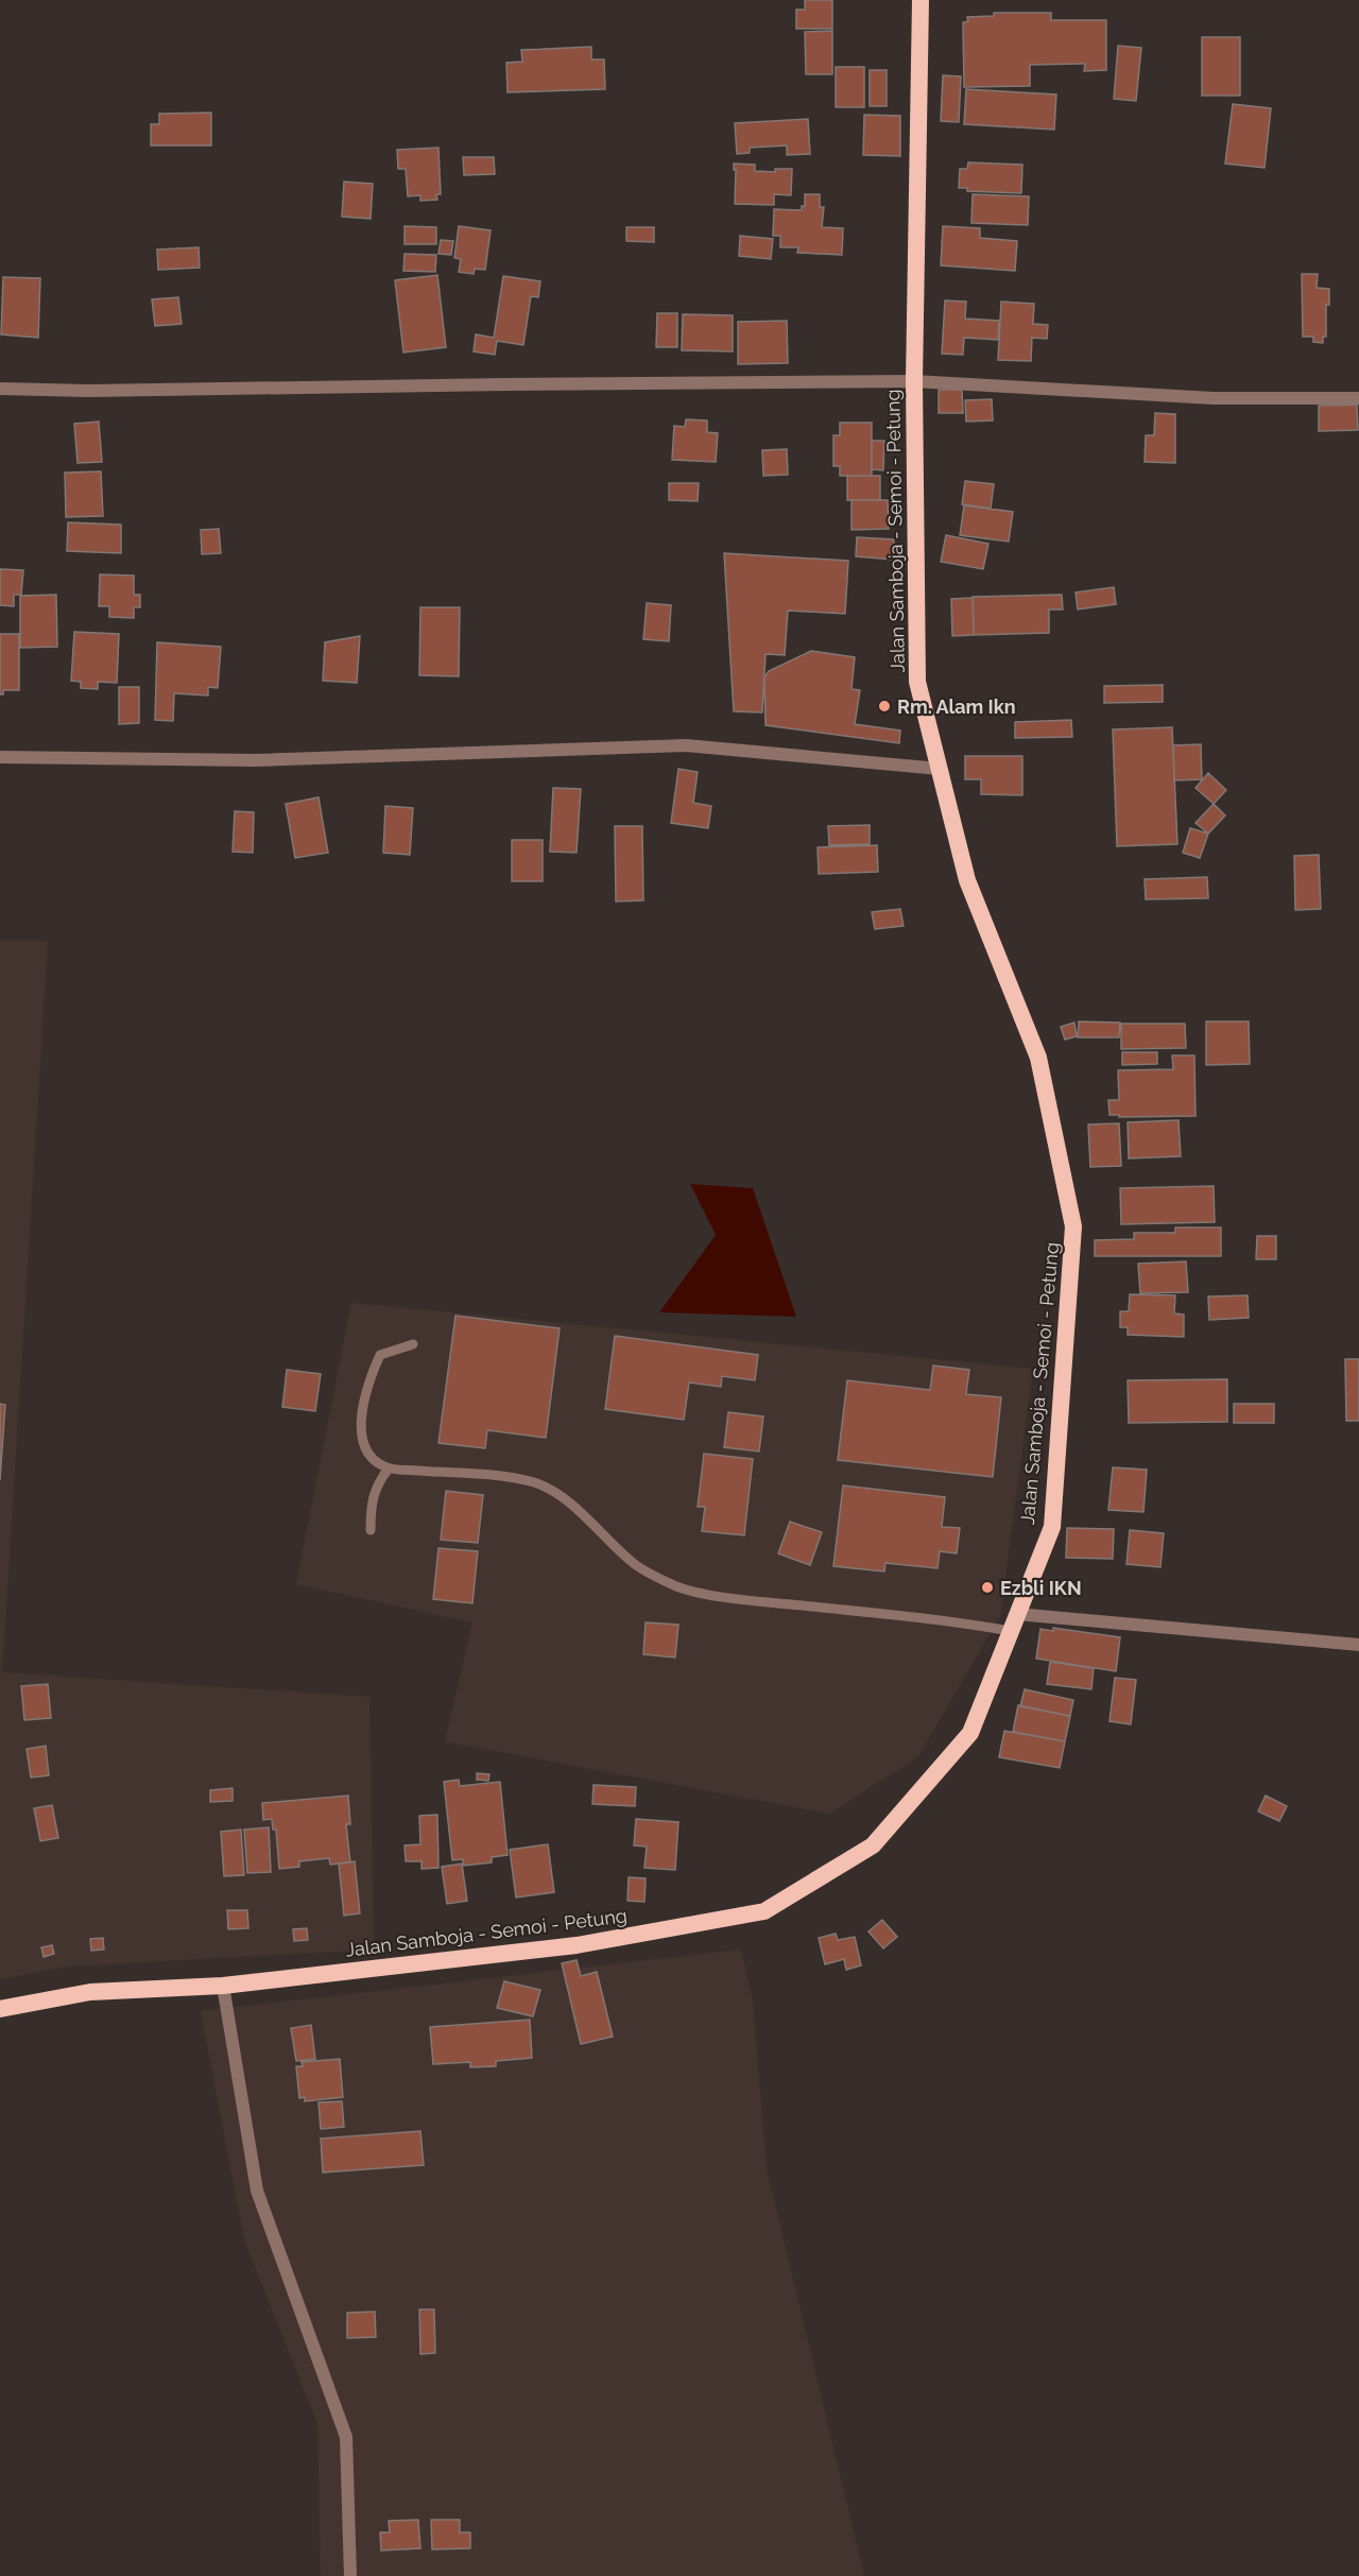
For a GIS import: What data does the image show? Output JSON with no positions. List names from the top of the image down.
{
  "streets": {
    "highway": ["Jalan Samboja - Semoi - Petung"]
  },
  "places": ["Rm. Alam Ikn", "Ezbli IKN"]
}
